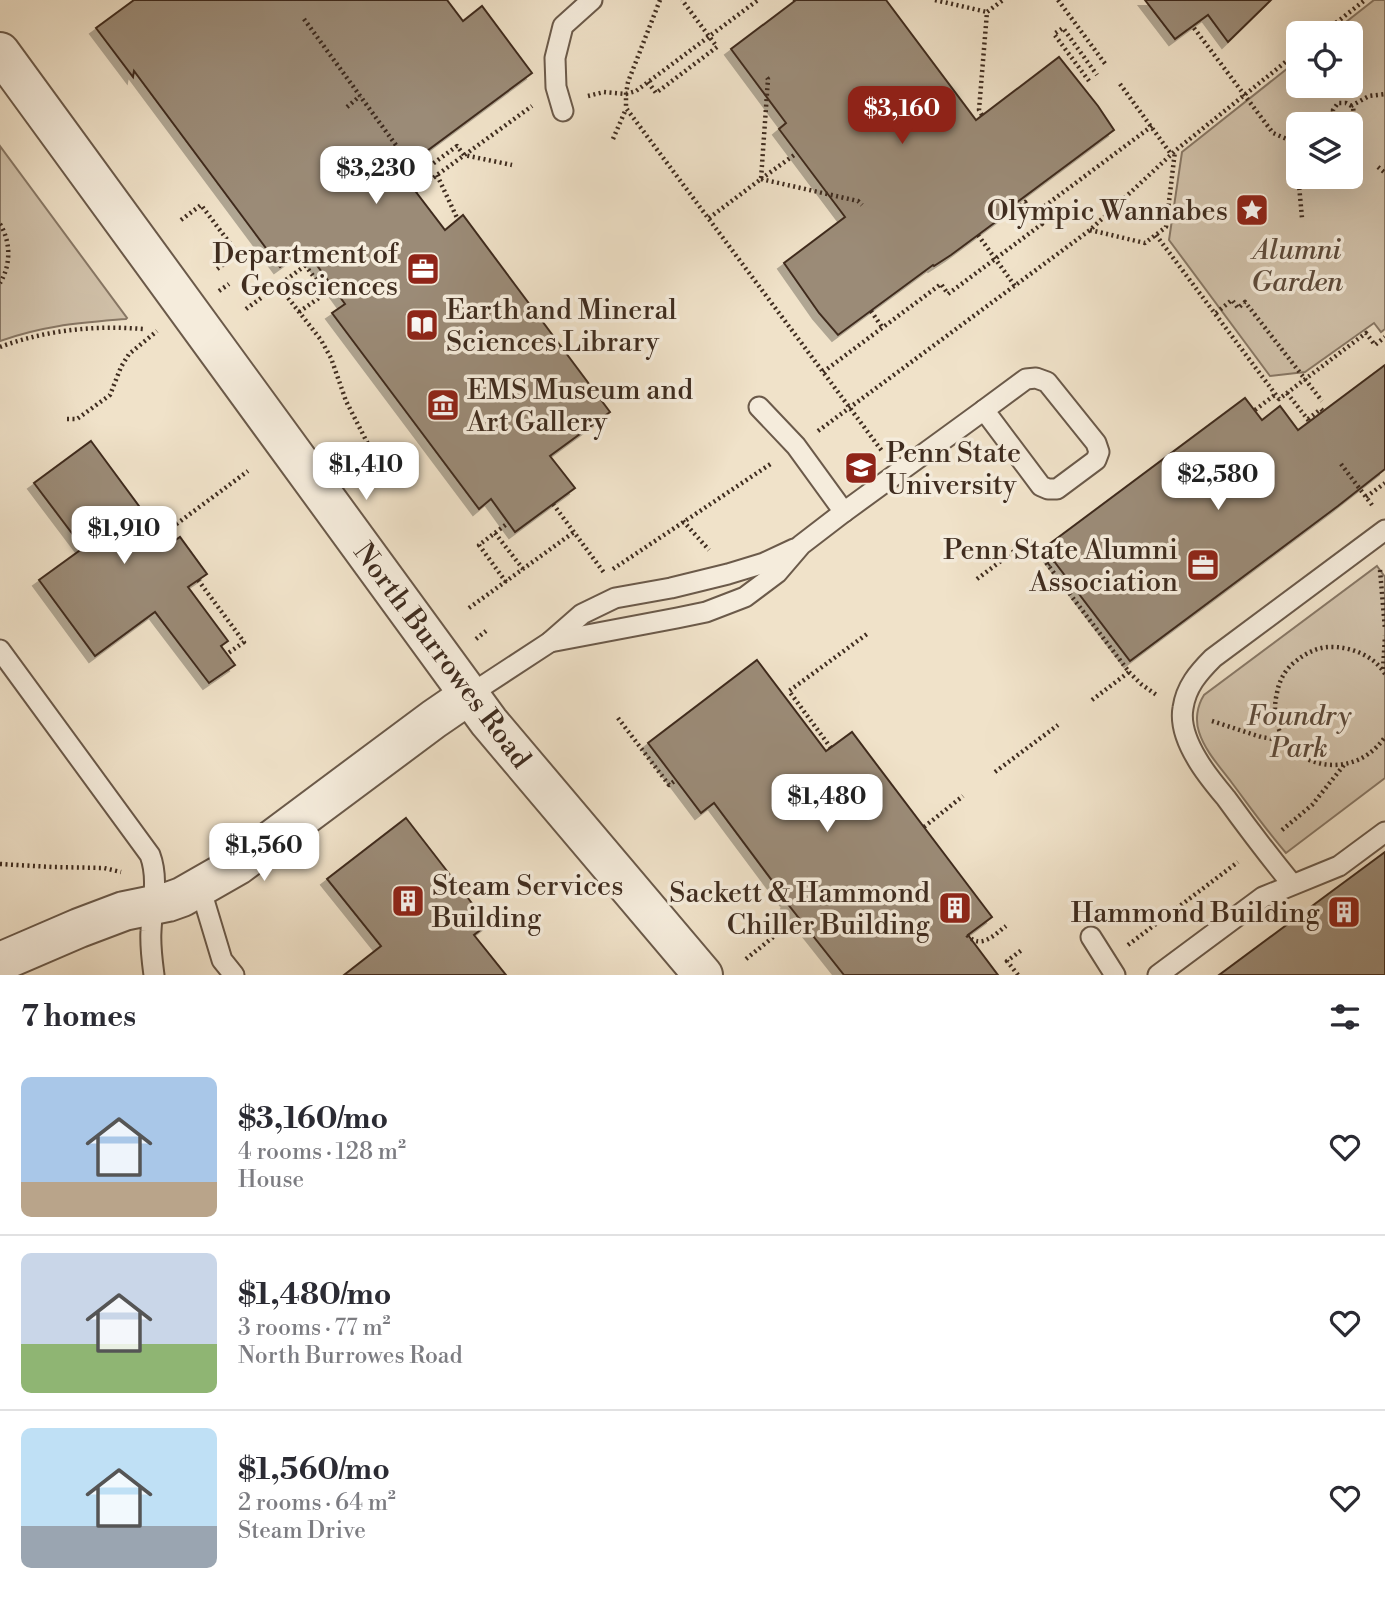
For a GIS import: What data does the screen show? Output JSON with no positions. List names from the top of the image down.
{
  "streets": {
    "street": ["North Burrowes Road"]
  },
  "parks": ["Alumni Garden", "Foundry Park"],
  "places": {
    "place": ["Olympic Wannabes"],
    "office": ["Department of Geosciences", "Penn State Alumni Association"],
    "library": ["Earth and Mineral Sciences Library"],
    "museum": ["EMS Museum and Art Gallery"],
    "school or university": ["Penn State University"],
    "building": ["Steam Services Building", "Sackett & Hammond Chiller Building", "Hammond Building"]
  },
  "page": {
    "price": [
      "$3,160",
      "$3,230",
      "$1,410",
      "$2,580",
      "$1,910",
      "$1,480",
      "$1,560"
    ],
    "heading": "7 homes",
    "list": [
      {
        "name": "$3,160/mo",
        "note": "4 rooms · 128 m² · House"
      },
      {
        "name": "$1,480/mo",
        "note": "3 rooms · 77 m² · North Burrowes Road"
      },
      {
        "name": "$1,560/mo",
        "note": "2 rooms · 64 m² · Steam Drive"
      }
    ]
  }
}
